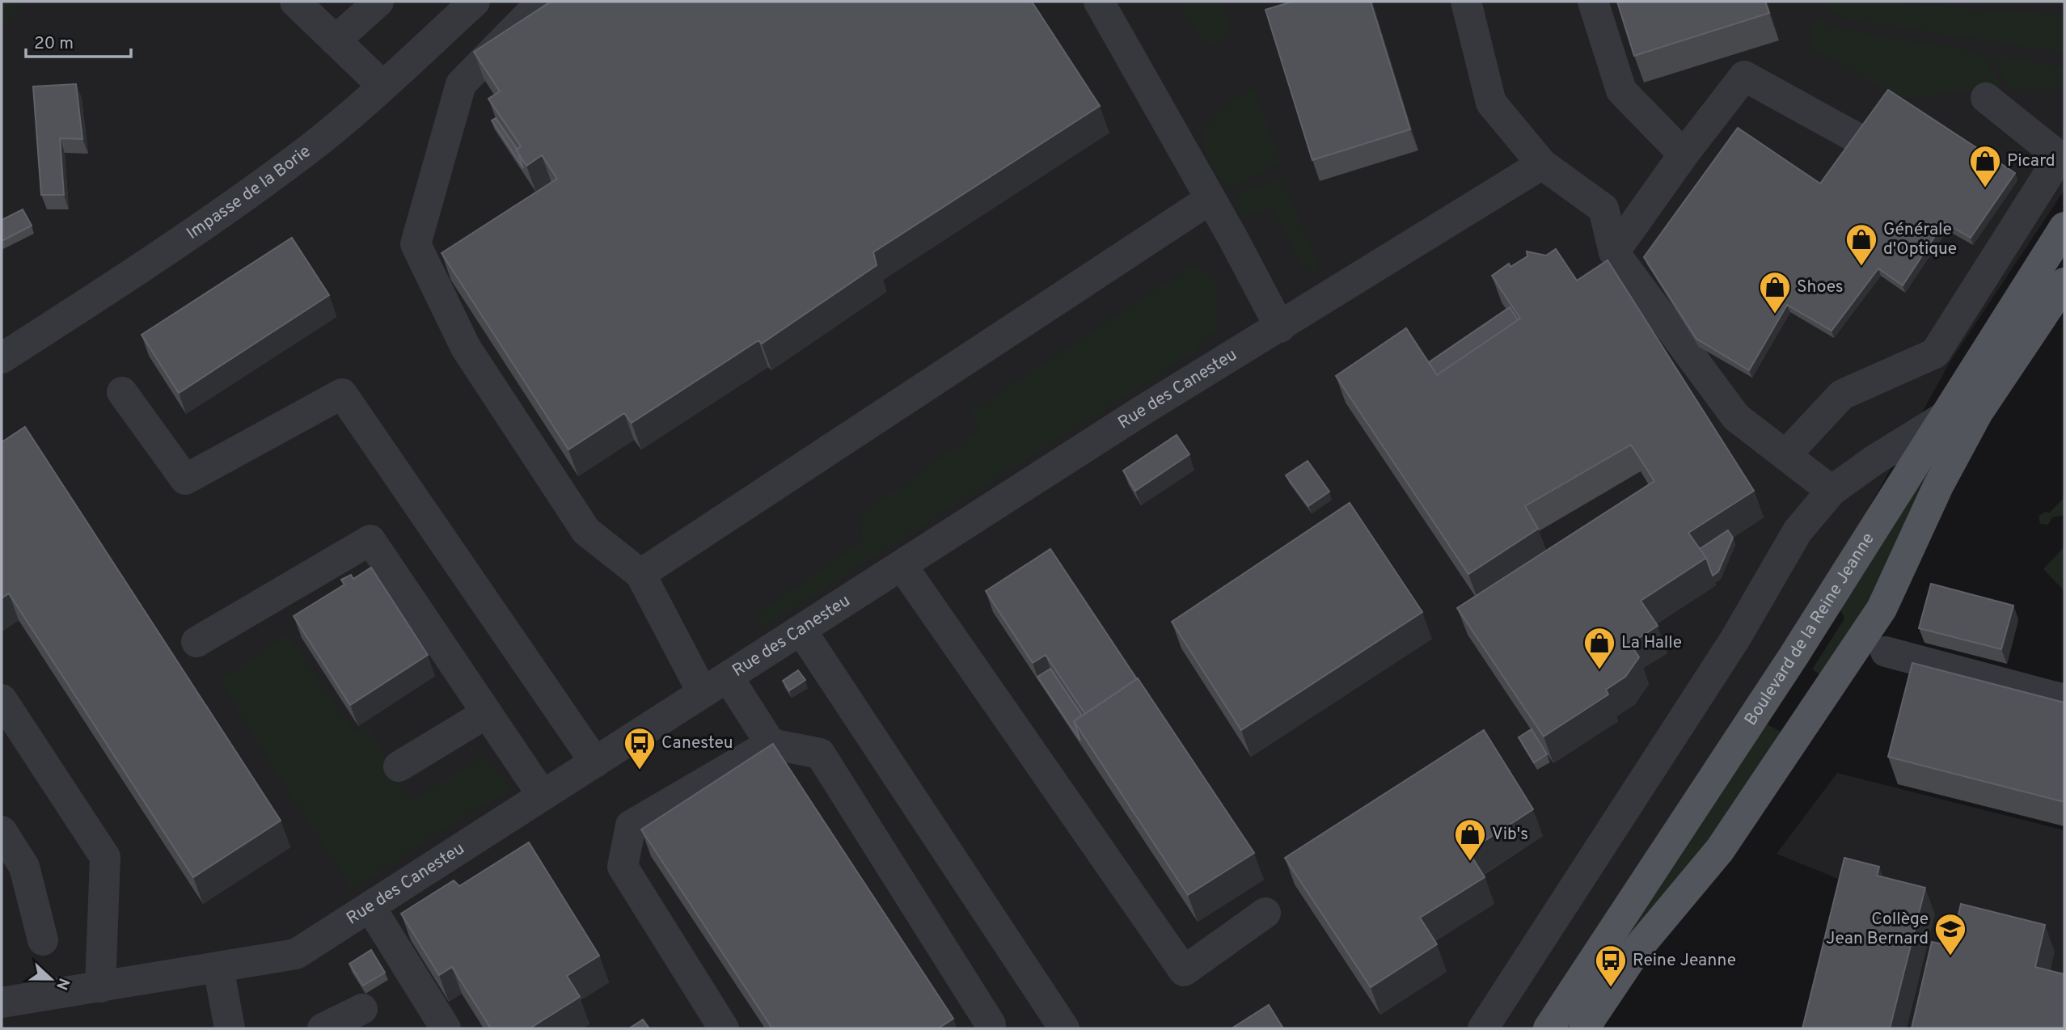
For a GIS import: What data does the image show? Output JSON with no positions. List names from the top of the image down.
{
  "streets": {
    "main road": ["Boulevard de la Reine Jeanne"],
    "street": ["Impasse de la Borie", "Rue des Canesteu"]
  },
  "places": {
    "shop": [
      "Picard",
      "Générale d'Optique",
      "Shoes",
      "La Halle",
      "Vib's"
    ],
    "bus stop": ["Canesteu", "Reine Jeanne"],
    "school or university": ["Collège Jean Bernard"]
  },
  "scale_bar": "20 m",
  "north": "right"
}
